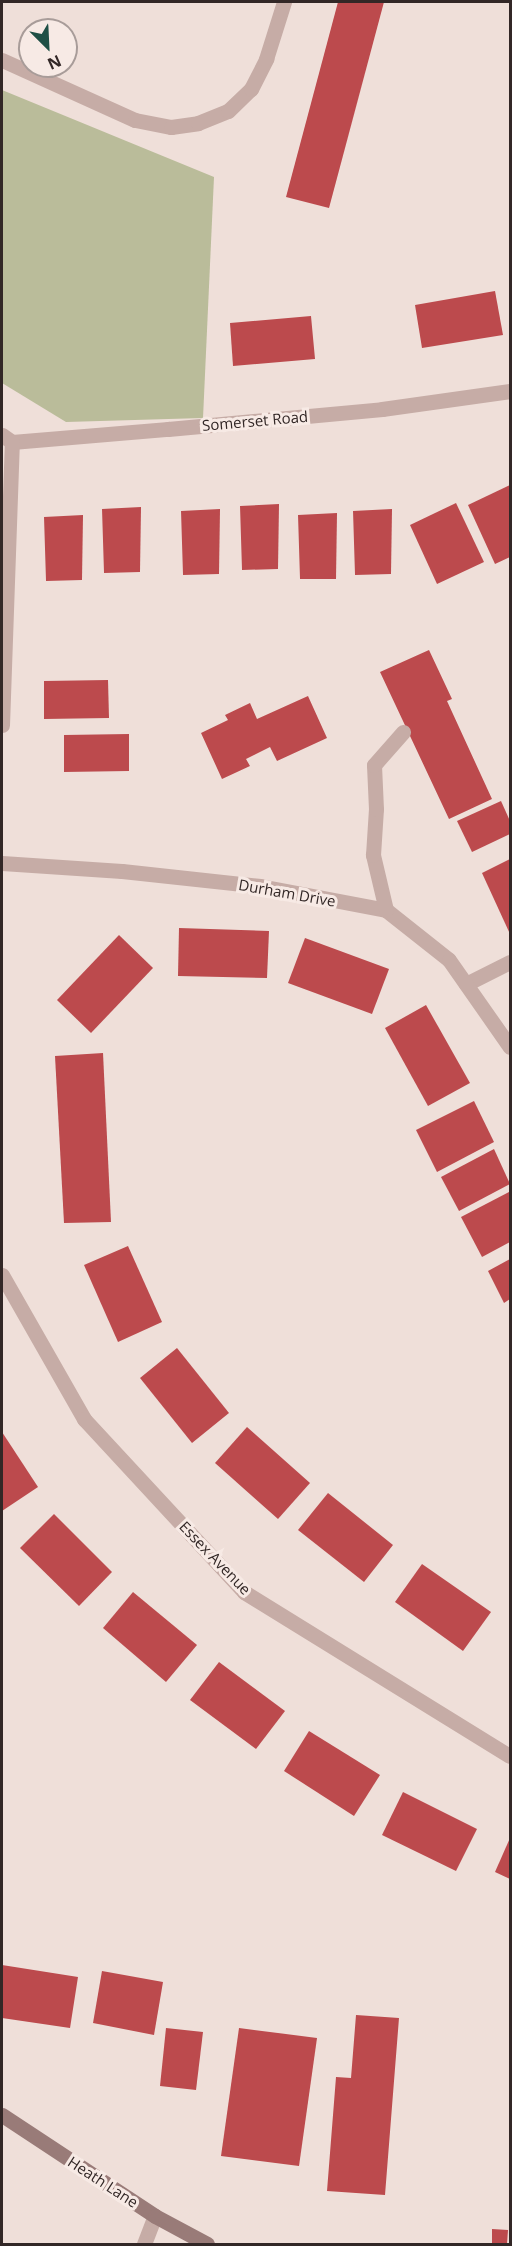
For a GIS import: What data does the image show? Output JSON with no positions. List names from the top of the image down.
{
  "streets": {
    "street": [
      "Somerset Road",
      "Durham Drive",
      "Essex Avenue",
      "Heath Lane"
    ]
  },
  "north": "bottom right"
}
